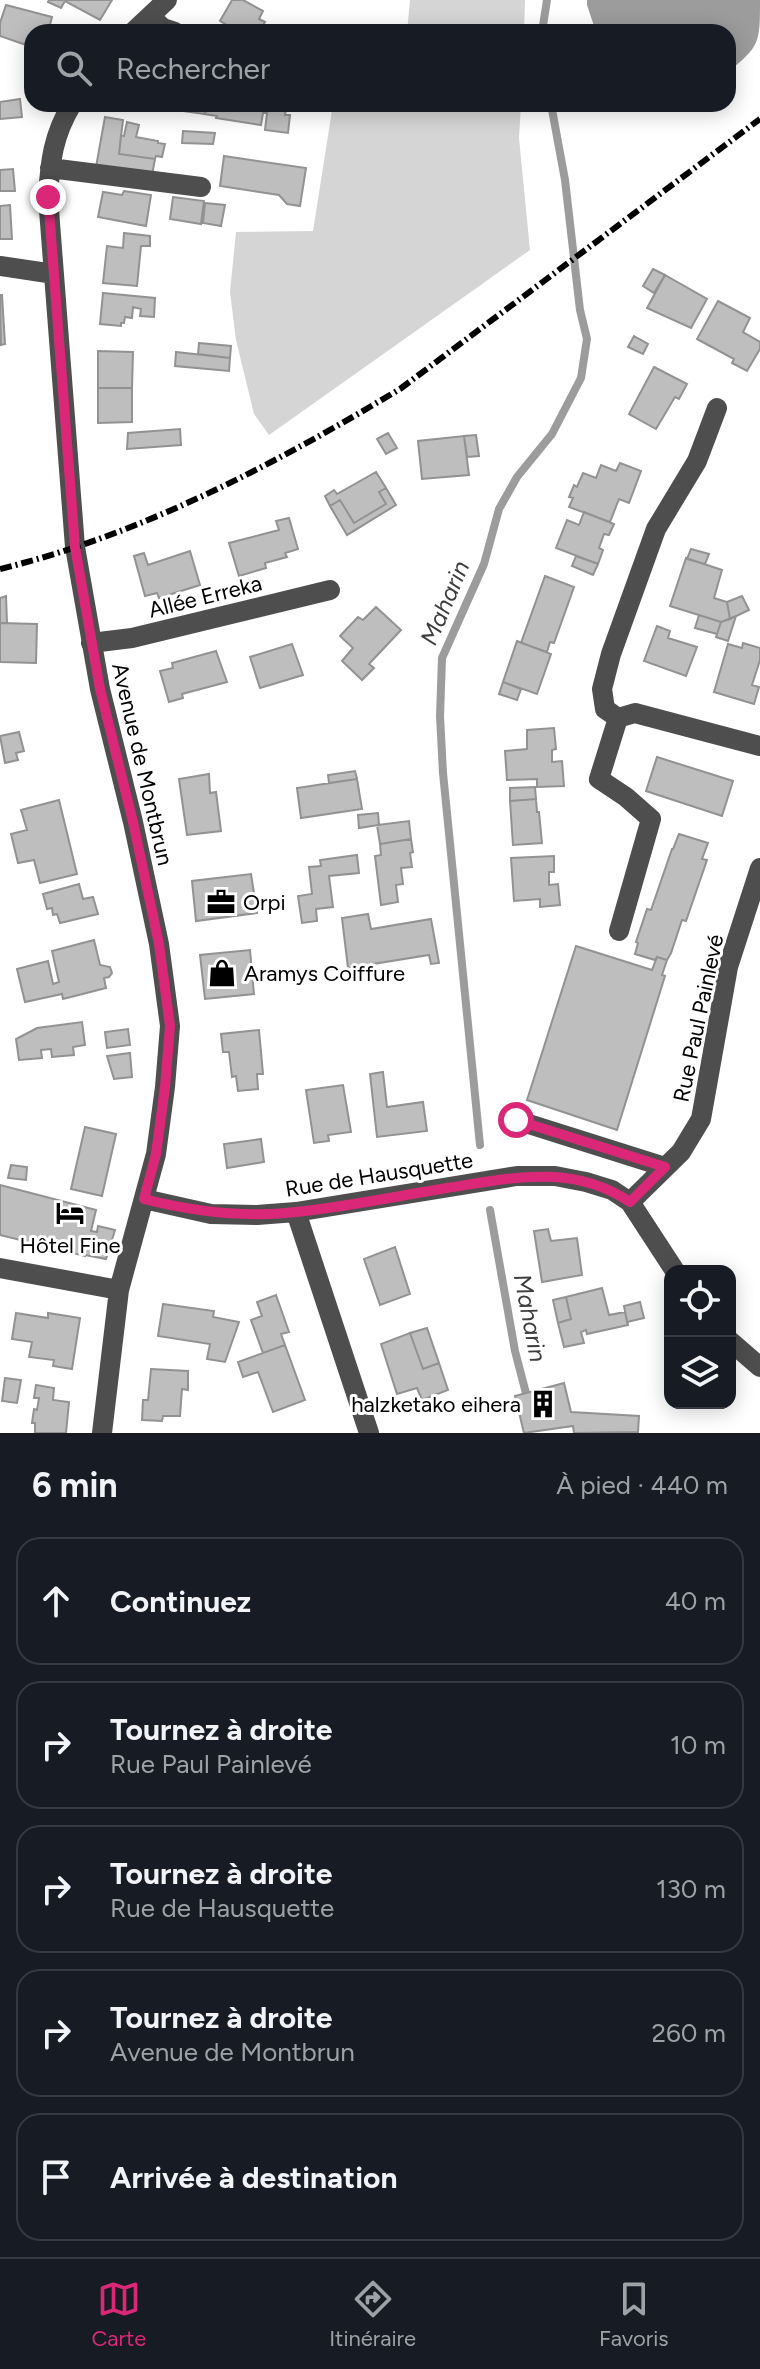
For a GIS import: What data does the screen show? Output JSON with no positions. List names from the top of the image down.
{
  "streets": {
    "street": [
      "Allée Erreka",
      "Avenue de Montbrun",
      "Rue Paul Painlevé",
      "Rue de Hausquette"
    ]
  },
  "crossings": [
    ["Allée Erreka", "Avenue de Montbrun"],
    ["Avenue de Montbrun", "Rue de Hausquette"],
    ["Rue Paul Painlevé", "Rue de Hausquette"]
  ],
  "water": ["Maharin"],
  "places": {
    "office": ["Orpi"],
    "shop": ["Aramys Coiffure"],
    "hotel": ["Hôtel Fine"],
    "building": ["halzketako eihera"]
  },
  "page": {
    "search": "Rechercher",
    "heading": ["6 min", "À pied · 440 m"],
    "list": [
      ["Continuez", "40 m"],
      ["Tournez à droite", "Rue Paul Painlevé", "10 m"],
      ["Tournez à droite", "Rue de Hausquette", "130 m"],
      ["Tournez à droite", "Avenue de Montbrun", "260 m"],
      "Arrivée à destination"
    ],
    "nav": ["Carte", "Itinéraire", "Favoris"]
  }
}
